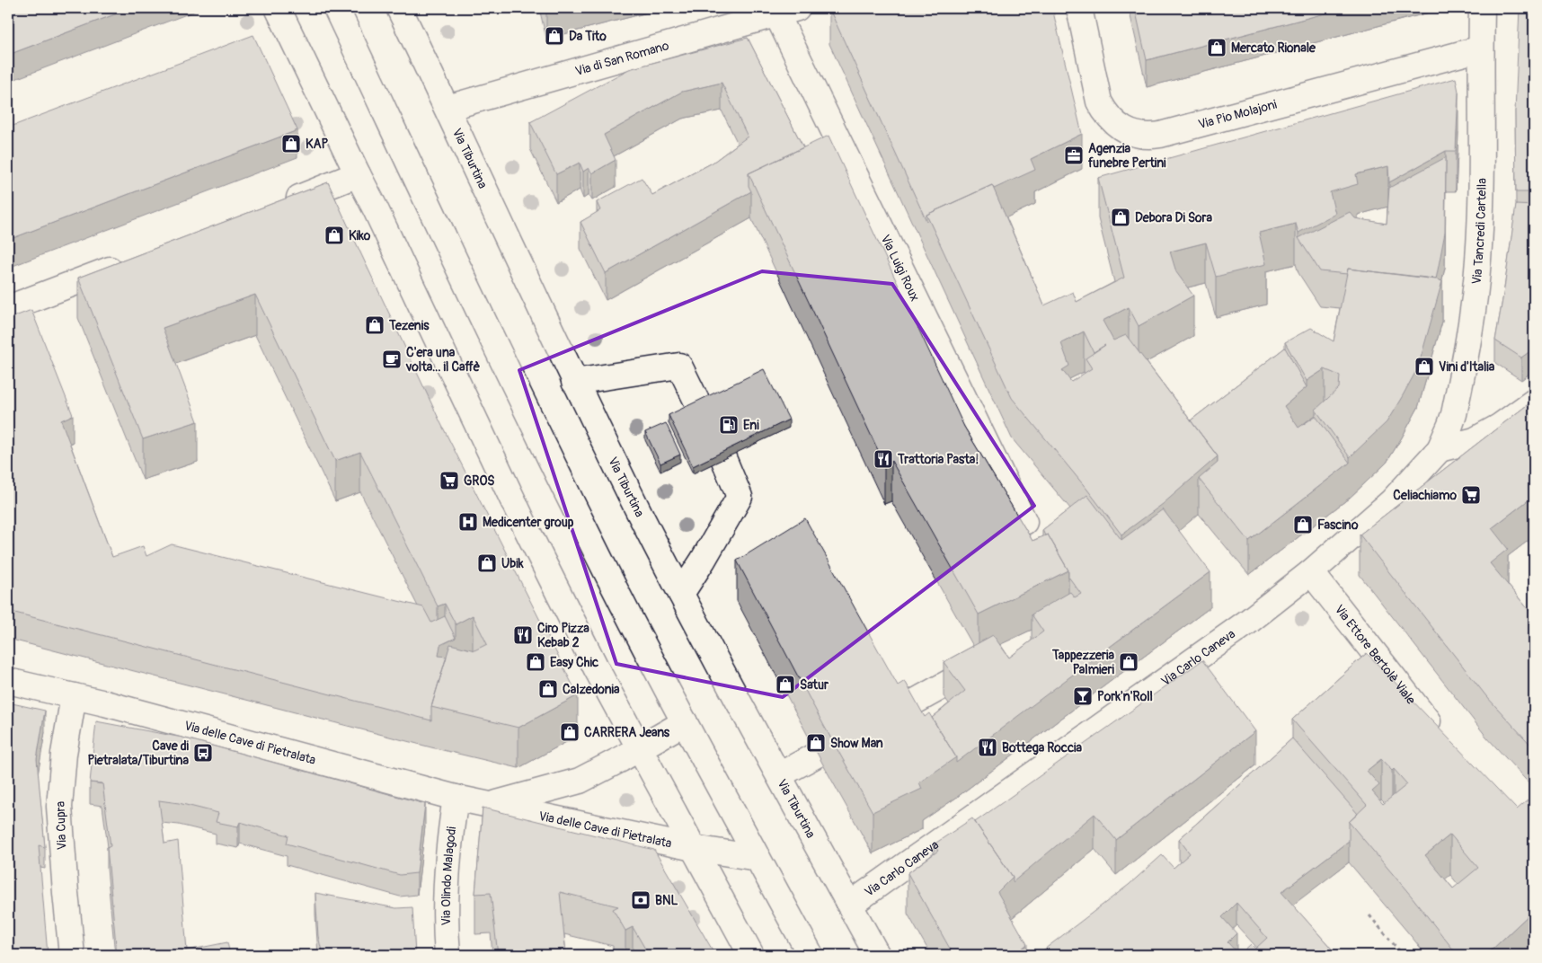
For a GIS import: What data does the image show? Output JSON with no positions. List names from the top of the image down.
{
  "streets": {
    "street": [
      "Via di San Romano",
      "Via Pio Molajoni",
      "Via Tiburtina",
      "Via Tancredi Cartella",
      "Via Luigi Roux",
      "Via Ettore Bertolè Viale",
      "Via Carlo Caneva",
      "Via delle Cave di Pietralata",
      "Via Cupra",
      "Via Olindo Malagodi"
    ]
  },
  "crossings": [
    ["Via di San Romano", "Via Tiburtina"],
    ["Via di San Romano", "Via Luigi Roux"],
    ["Via Pio Molajoni", "Via Tancredi Cartella"],
    ["Via Tiburtina", "Via Carlo Caneva"],
    ["Via Tancredi Cartella", "Via Carlo Caneva"],
    ["Via Ettore Bertolè Viale", "Via Carlo Caneva"],
    ["Via delle Cave di Pietralata", "Via Cupra"],
    ["Via delle Cave di Pietralata", "Via Olindo Malagodi"]
  ],
  "places": {
    "shop": [
      "Da Tito",
      "Mercato Rionale",
      "KAP",
      "Debora Di Sora",
      "Kiko",
      "Tezenis",
      "Vini d'Italia",
      "Fascino",
      "Ubik",
      "Easy Chic",
      "Tappezzeria Palmieri",
      "Satur",
      "Calzedonia",
      "CARRERA Jeans",
      "Show Man"
    ],
    "office": ["Agenzia funebre Pertini"],
    "cafe": ["C'era una volta... il Caffè"],
    "fuel station": ["Eni"],
    "restaurant": ["Trattoria Pasta!", "Ciro Pizza Kebab 2", "Bottega Roccia"],
    "supermarket": ["GROS", "Celiachiamo"],
    "hospital": ["Medicenter group"],
    "bar": ["Pork'n'Roll"],
    "bus stop": ["Cave di Pietralata/Tiburtina"],
    "bank": ["BNL"]
  }
}
